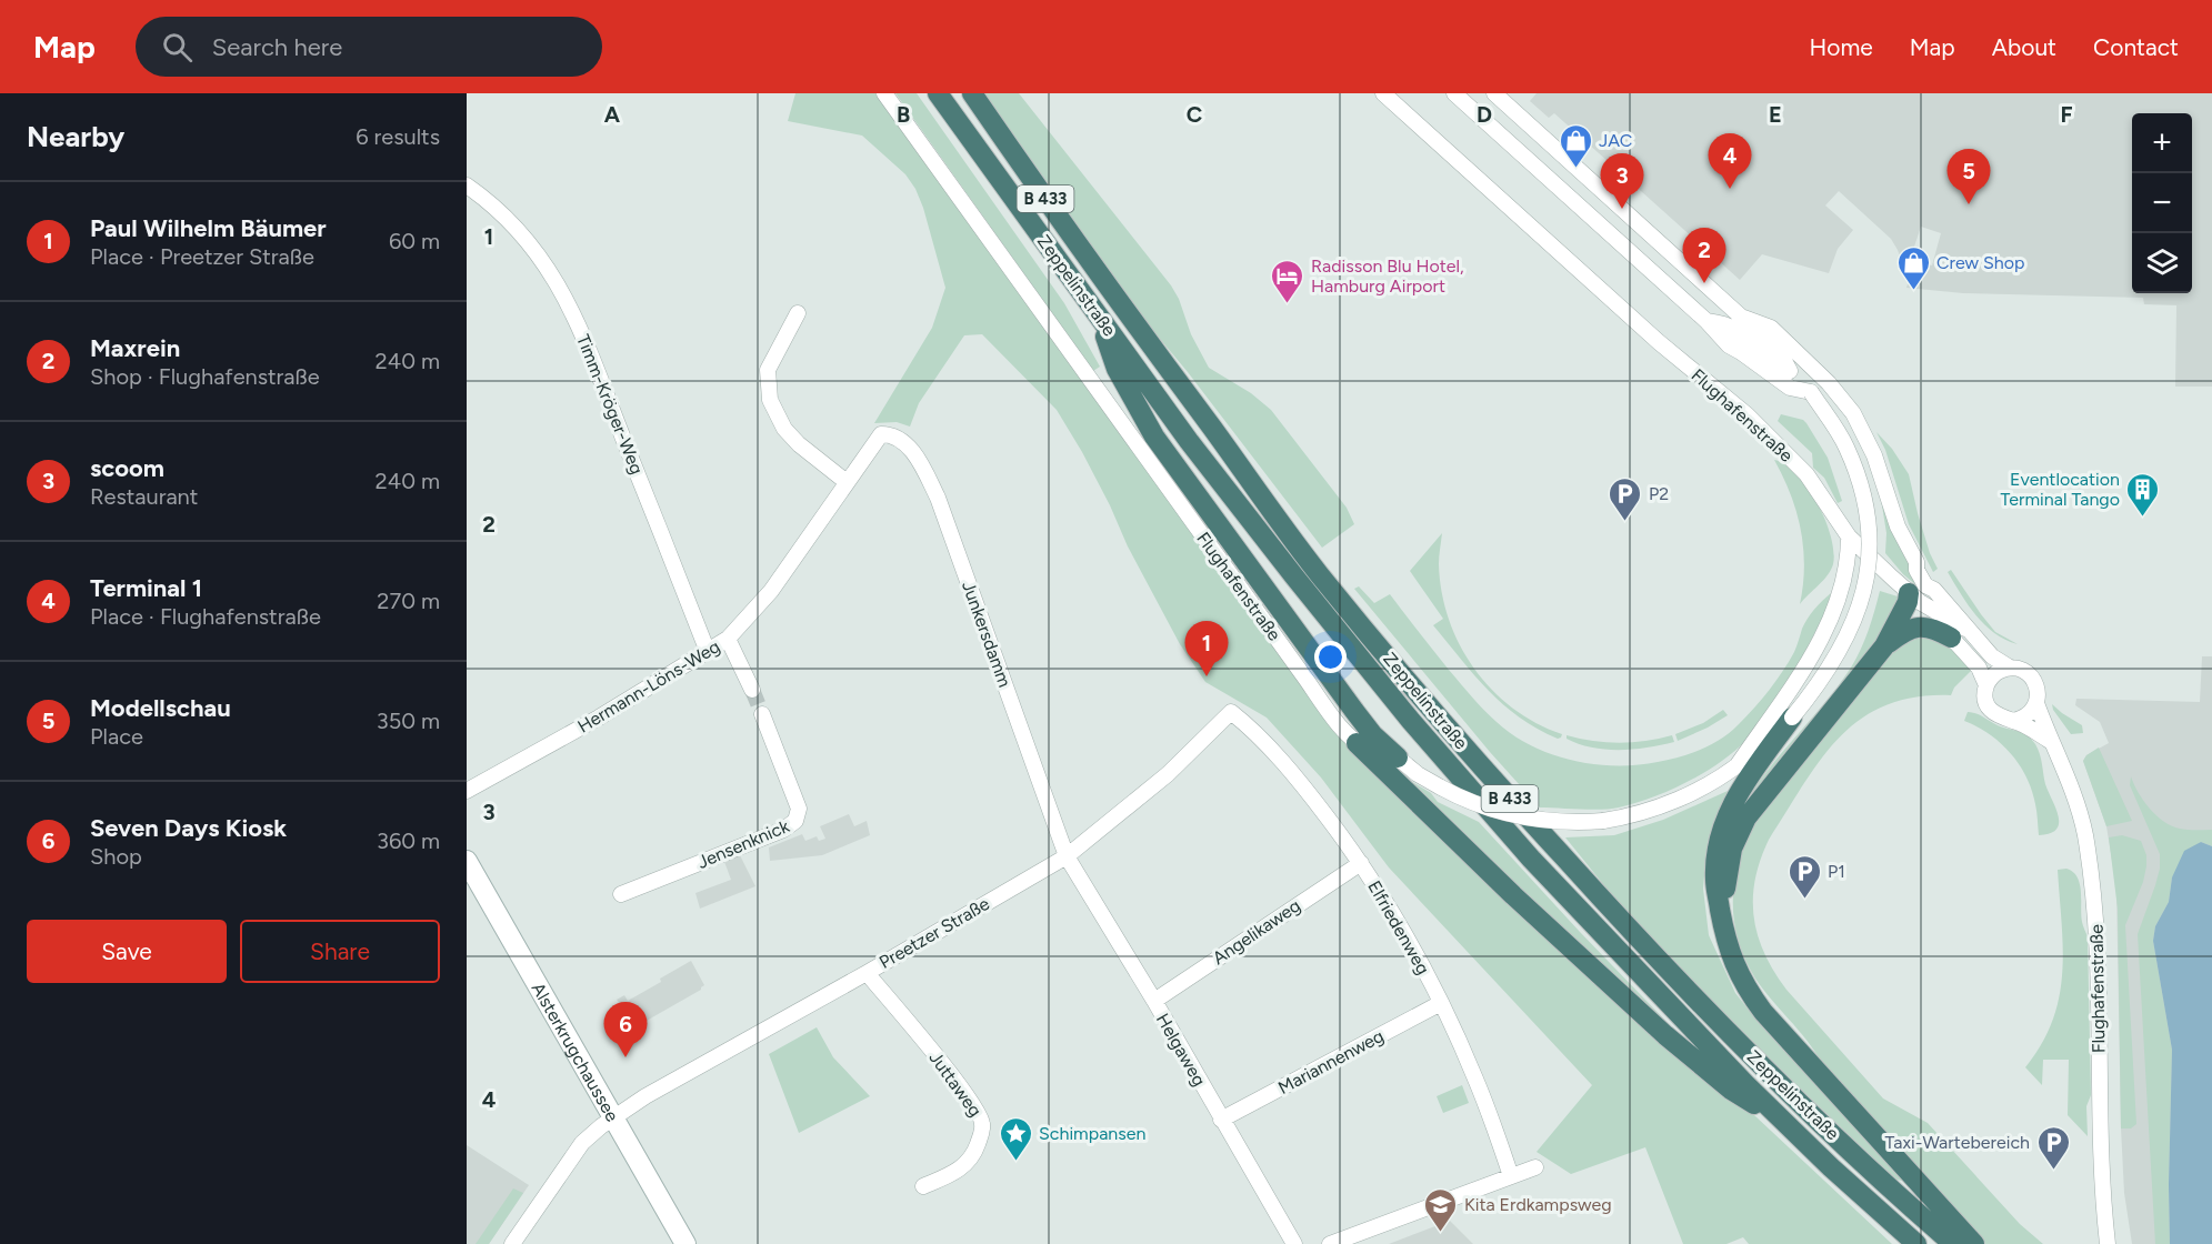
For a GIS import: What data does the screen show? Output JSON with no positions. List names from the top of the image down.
{
  "streets": {
    "highway": ["B 433", "Zeppelinstraße"],
    "main road": ["Alsterkrugchaussee"],
    "street": [
      "Timm-Kröger-Weg",
      "Flughafenstraße",
      "Junkersdamm",
      "Hermann-Löns-Weg",
      "Jensenknick",
      "Elfriedenweg",
      "Angelikaweg",
      "Preetzer Straße",
      "Helgaweg",
      "Mariannenweg",
      "Juttaweg"
    ]
  },
  "crossings": [
    ["Timm-Kröger-Weg", "Hermann-Löns-Weg"],
    ["Junkersdamm", "Hermann-Löns-Weg"],
    ["Junkersdamm", "Preetzer Straße"],
    ["Junkersdamm", "Helgaweg"],
    ["Elfriedenweg", "Angelikaweg"],
    ["Elfriedenweg", "Preetzer Straße"],
    ["Elfriedenweg", "Mariannenweg"],
    ["Angelikaweg", "Helgaweg"],
    ["Preetzer Straße", "Helgaweg"],
    ["Preetzer Straße", "Alsterkrugchaussee"],
    ["Preetzer Straße", "Juttaweg"],
    ["Helgaweg", "Mariannenweg"]
  ],
  "places": {
    "shop": ["JAC", "Crew Shop"],
    "hotel": ["Radisson Blu Hotel, Hamburg Airport"],
    "building": ["Eventlocation Terminal Tango"],
    "parking": ["P2", "P1", "Taxi-Wartebereich"],
    "place": ["Schimpansen"],
    "school or university": ["Kita Erdkampsweg"]
  },
  "page": {
    "header": "Map",
    "search": "Search here",
    "nav": [
      "Home",
      "Map",
      "About",
      "Contact"
    ],
    "heading": ["Nearby", "6 results"],
    "map_buttons": ["+", "−"],
    "pins": [
      "4",
      "5",
      "3",
      "2",
      "1",
      "6"
    ],
    "list": [
      {
        "mark": "1",
        "name": "Paul Wilhelm Bäumer",
        "note": "Place · Preetzer Straße",
        "value": "60 m"
      },
      {
        "mark": "2",
        "name": "Maxrein",
        "note": "Shop · Flughafenstraße",
        "value": "240 m"
      },
      {
        "mark": "3",
        "name": "scoom",
        "note": "Restaurant",
        "value": "240 m"
      },
      {
        "mark": "4",
        "name": "Terminal 1",
        "note": "Place · Flughafenstraße",
        "value": "270 m"
      },
      {
        "mark": "5",
        "name": "Modellschau",
        "note": "Place",
        "value": "350 m"
      },
      {
        "mark": "6",
        "name": "Seven Days Kiosk",
        "note": "Shop",
        "value": "360 m"
      }
    ],
    "buttons": ["Save", "Share"]
  },
  "grid": {
    "columns": [
      "A",
      "B",
      "C",
      "D",
      "E",
      "F"
    ],
    "rows": [
      "1",
      "2",
      "3",
      "4"
    ]
  }
}
